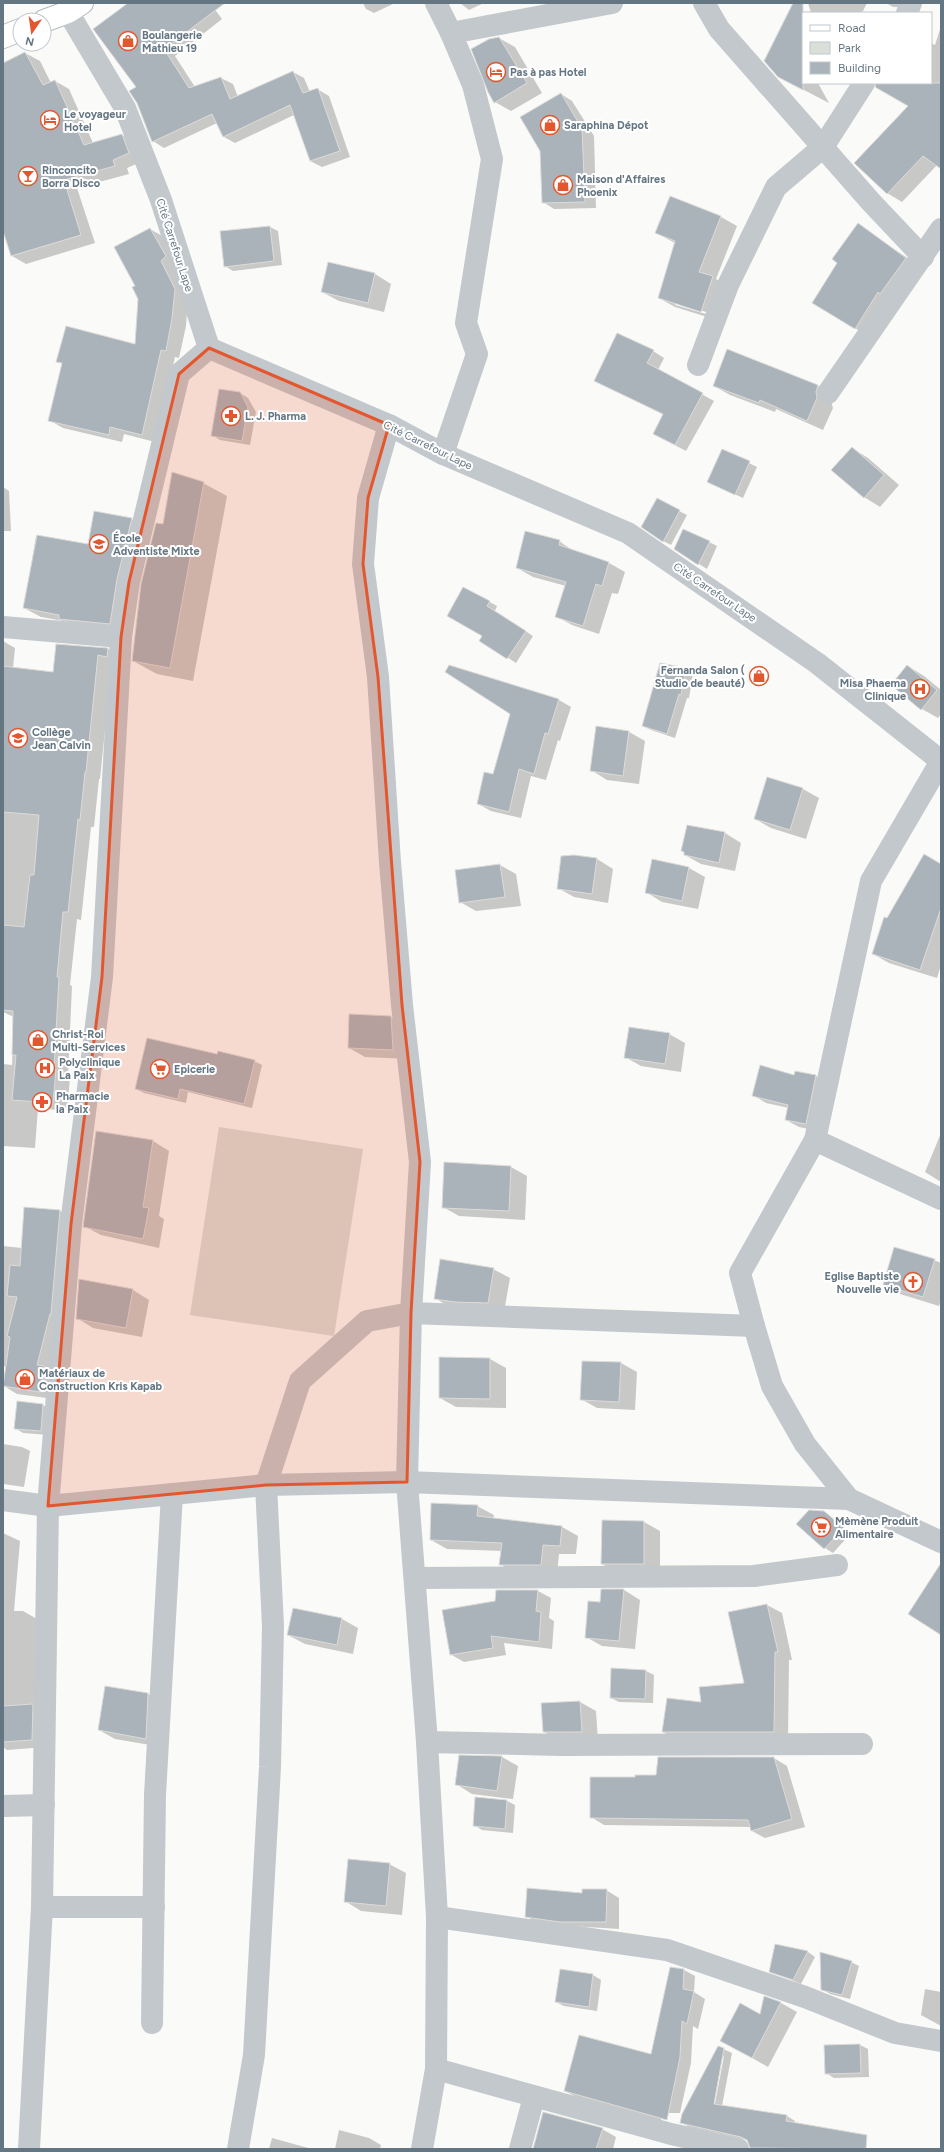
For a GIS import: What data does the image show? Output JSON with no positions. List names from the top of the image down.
{
  "streets": {
    "street": ["Cité Carrefour Lape"]
  },
  "places": {
    "shop": [
      "Boulangerie Mathieu 19",
      "Saraphina Dépot",
      "Maison d'Affaires Phoenix",
      "Fernanda Salon ( Studio de beauté)",
      "Christ-Roi Multi-Services",
      "Matériaux de Construction Kris Kapab"
    ],
    "hotel": ["Pas à pas Hotel", "Le voyageur Hotel"],
    "bar": ["Rinconcito Borra Disco"],
    "pharmacy": ["L. J. Pharma", "Pharmacie la Paix"],
    "school or university": ["École Adventiste Mixte", "Collège Jean Calvin"],
    "hospital": ["Misa Phaema Clinique", "Polyclinique La Paix"],
    "supermarket": ["Epicerie", "Mèmène Produit Alimentaire"],
    "church": ["Eglise Baptiste Nouvelle vie"]
  },
  "legend": ["Road", "Park", "Building"],
  "north": "bottom"
}
